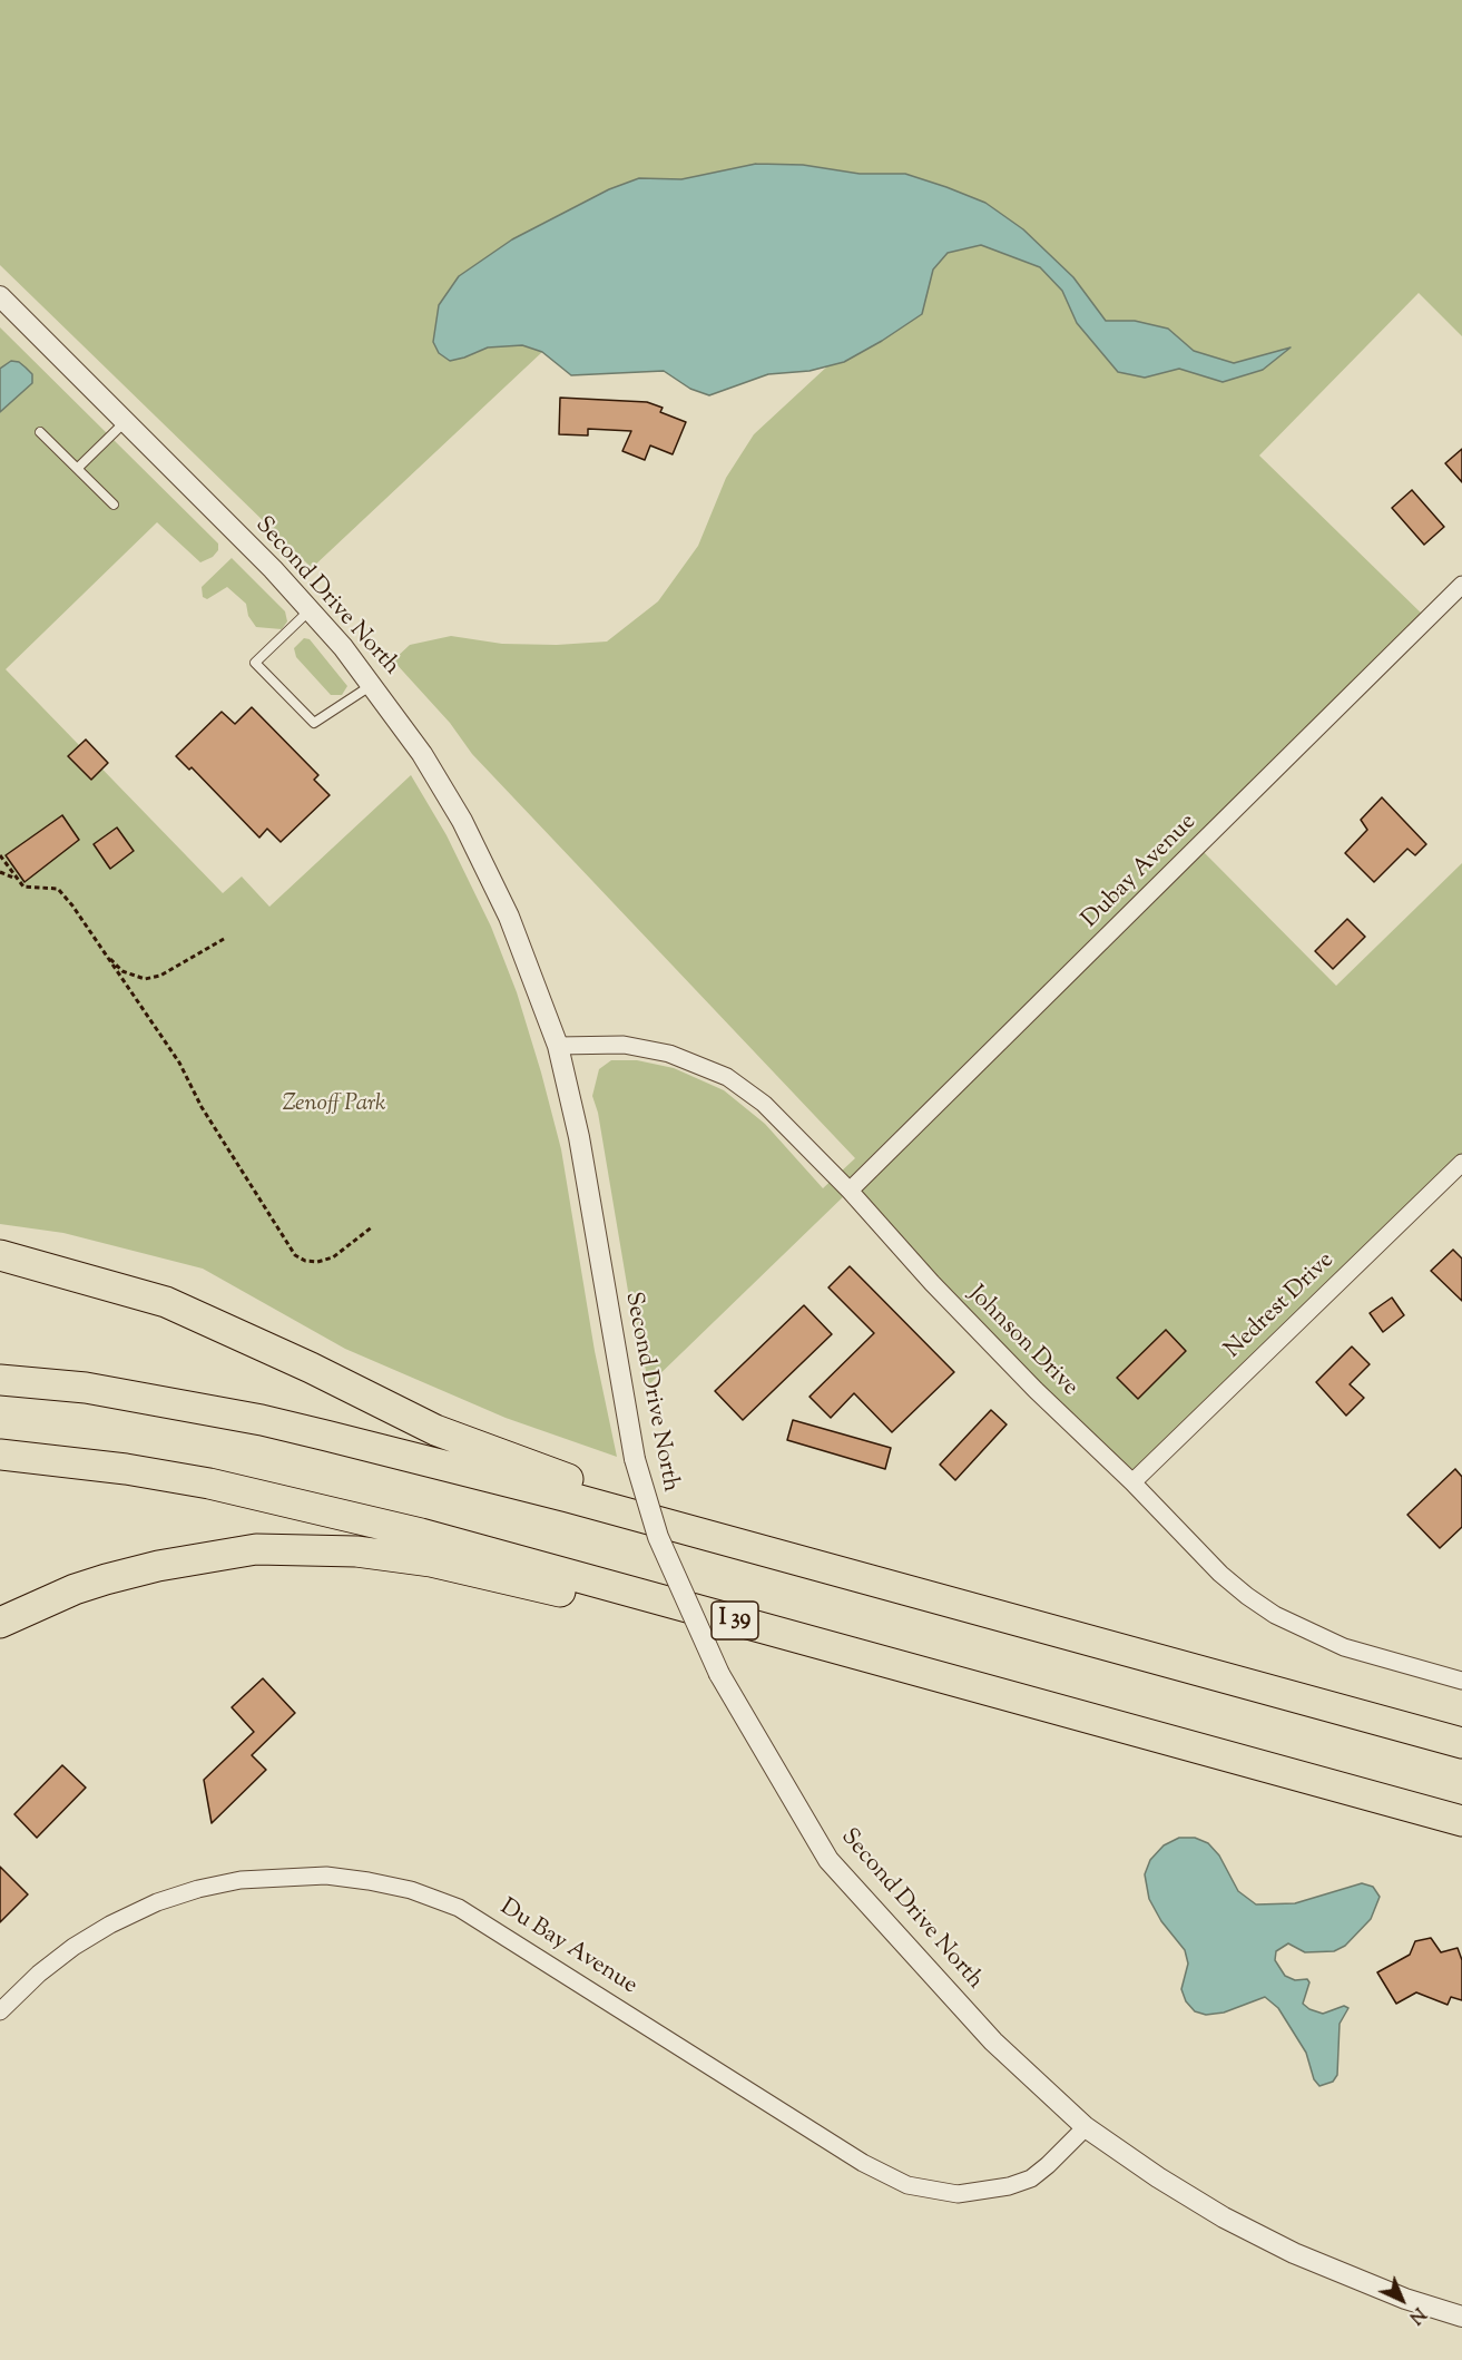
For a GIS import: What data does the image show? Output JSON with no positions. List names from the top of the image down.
{
  "streets": {
    "highway": ["I 39"],
    "street": [
      "Second Drive North",
      "Dubay Avenue",
      "Nedrest Drive",
      "Johnson Drive",
      "Du Bay Avenue"
    ]
  },
  "crossings": [
    ["Second Drive North", "Johnson Drive"],
    ["Second Drive North", "Du Bay Avenue"],
    ["Dubay Avenue", "Johnson Drive"],
    ["Nedrest Drive", "Johnson Drive"]
  ],
  "parks": ["Zenoff Park"],
  "north": "bottom right"
}
